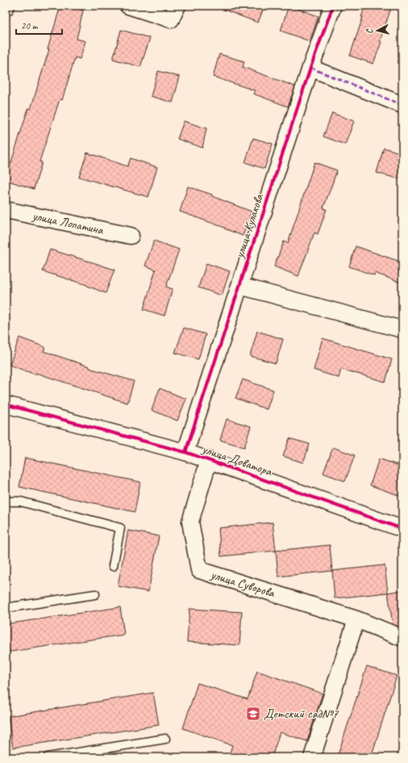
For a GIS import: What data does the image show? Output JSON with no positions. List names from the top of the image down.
{
  "streets": {
    "street": [
      "улица Лопатина",
      "улица Кулакова",
      "улица Доватора",
      "улица Суворова"
    ]
  },
  "crossings": [
    ["улица Кулакова", "улица Доватора"],
    ["улица Доватора", "улица Суворова"]
  ],
  "places": {
    "school or university": ["Детский сад№7"]
  },
  "scale_bar": "20 m",
  "north": "left"
}
